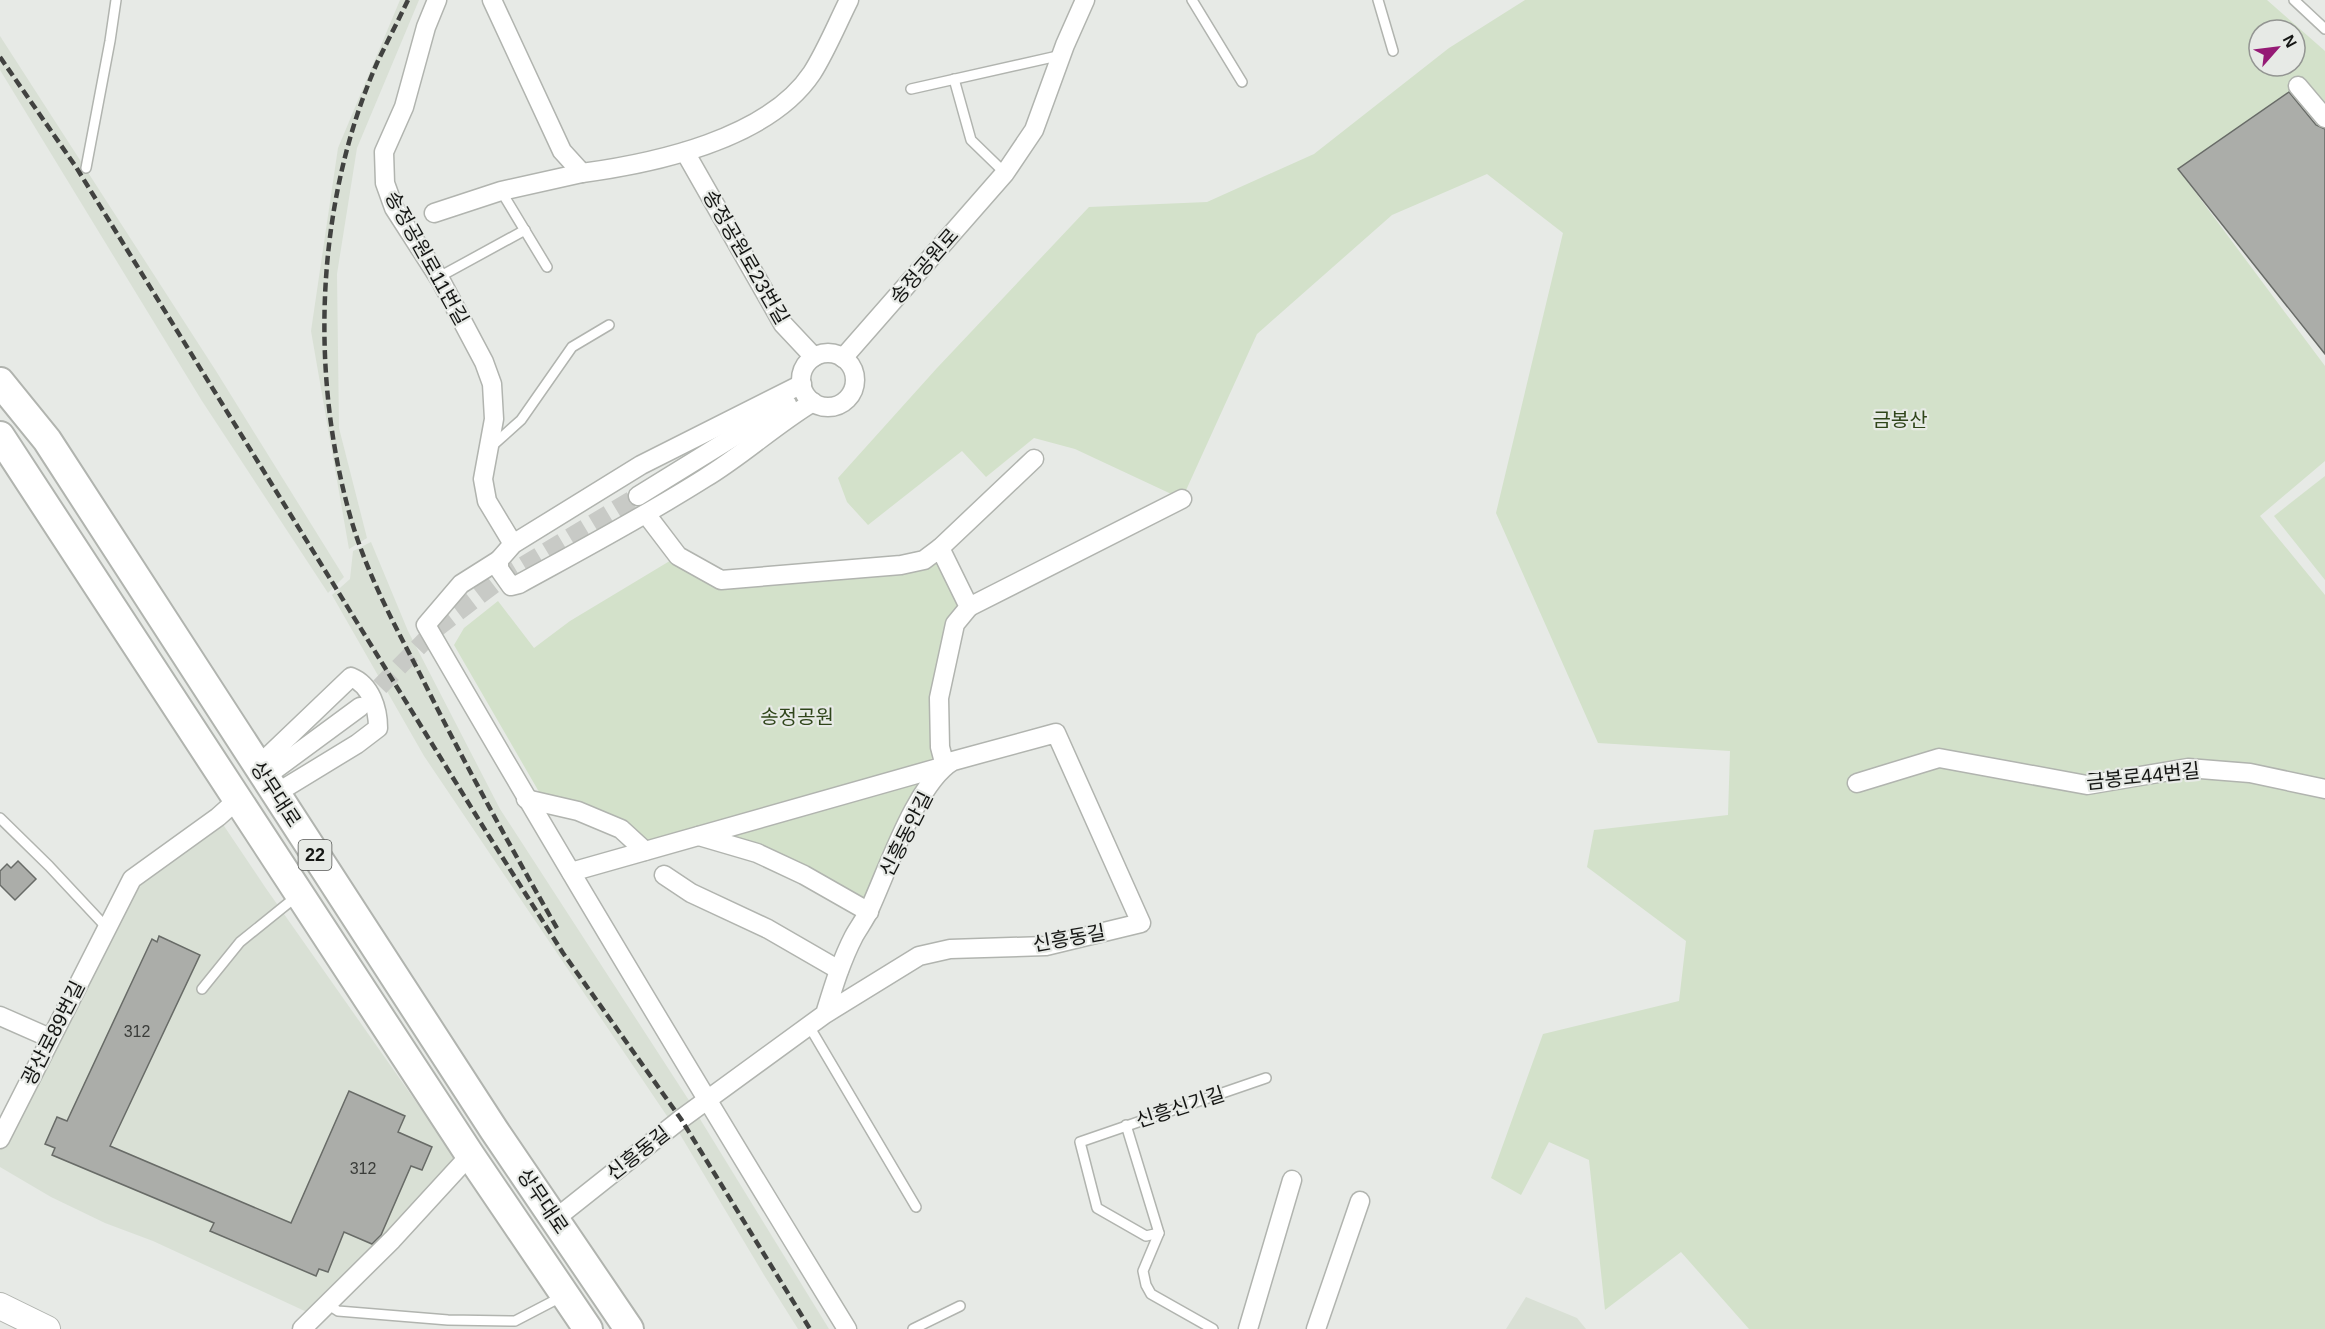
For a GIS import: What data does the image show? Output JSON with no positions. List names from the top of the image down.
{
  "streets": {
    "main road": ["상무대로", "22"],
    "street": [
      "송정공원로23번길",
      "송정공원로11번길",
      "송정공원로",
      "금봉로44번길",
      "신흥동안길",
      "신흥동길",
      "광산로89번길"
    ],
    "lane": ["신흥신기길"]
  },
  "crossings": [
    ["송정공원로23번길", "송정공원로"],
    ["상무대로", "신흥동길"],
    ["상무대로", "광산로89번길"],
    ["신흥동안길", "신흥동길"]
  ],
  "parks": ["금봉산", "송정공원"],
  "house_numbers": ["312", "312"],
  "north": "top right"
}
